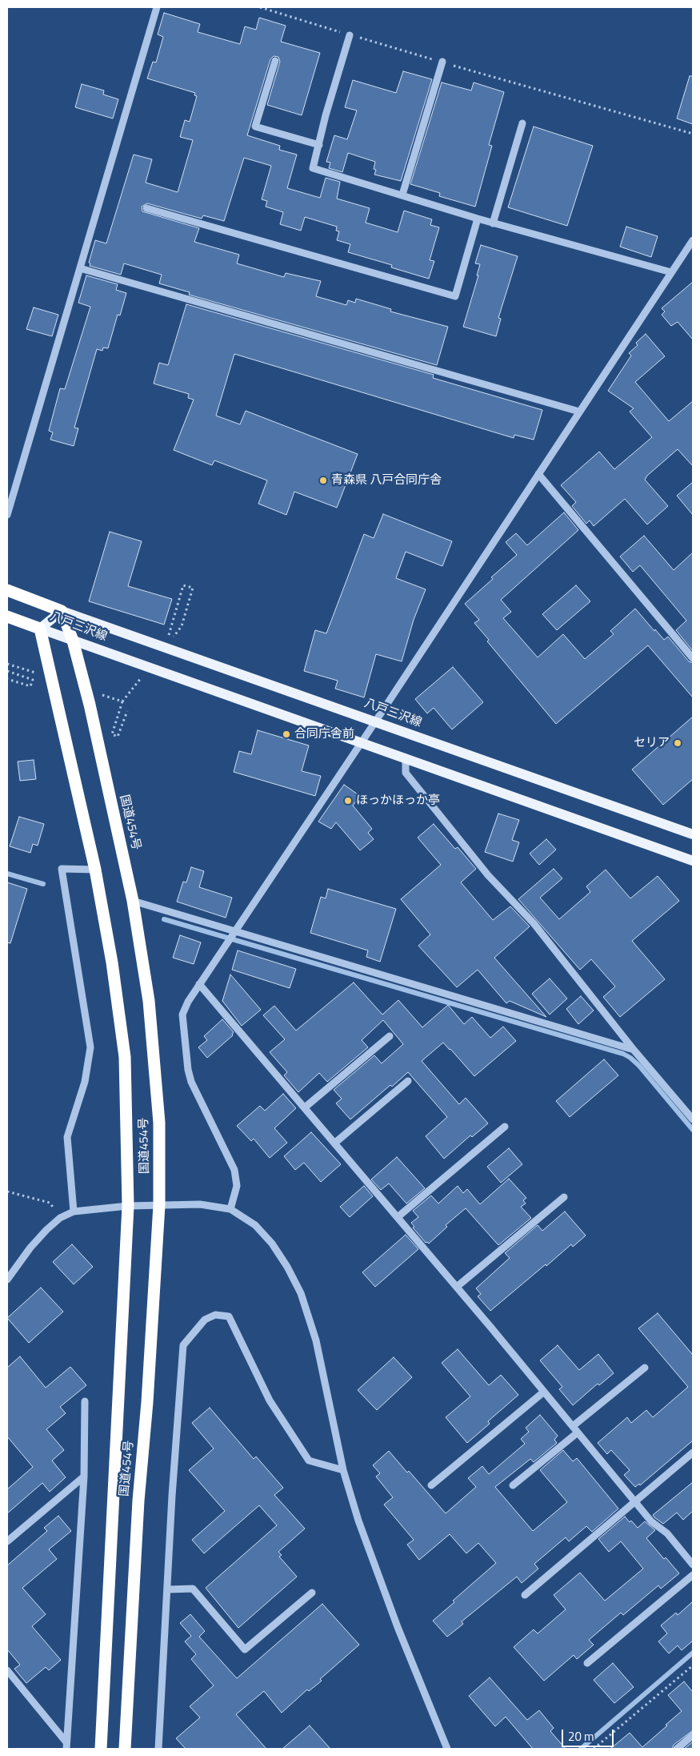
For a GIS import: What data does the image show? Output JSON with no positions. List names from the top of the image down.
{
  "streets": {
    "highway": ["国道454号"],
    "main road": ["八戸三沢線"]
  },
  "crossings": [
    ["八戸三沢線", "国道454号"]
  ],
  "places": [
    "青森県 八戸合同庁舎",
    "合同庁舎前",
    "セリア",
    "ほっかほっか亭"
  ],
  "scale_bar": "20 m"
}
